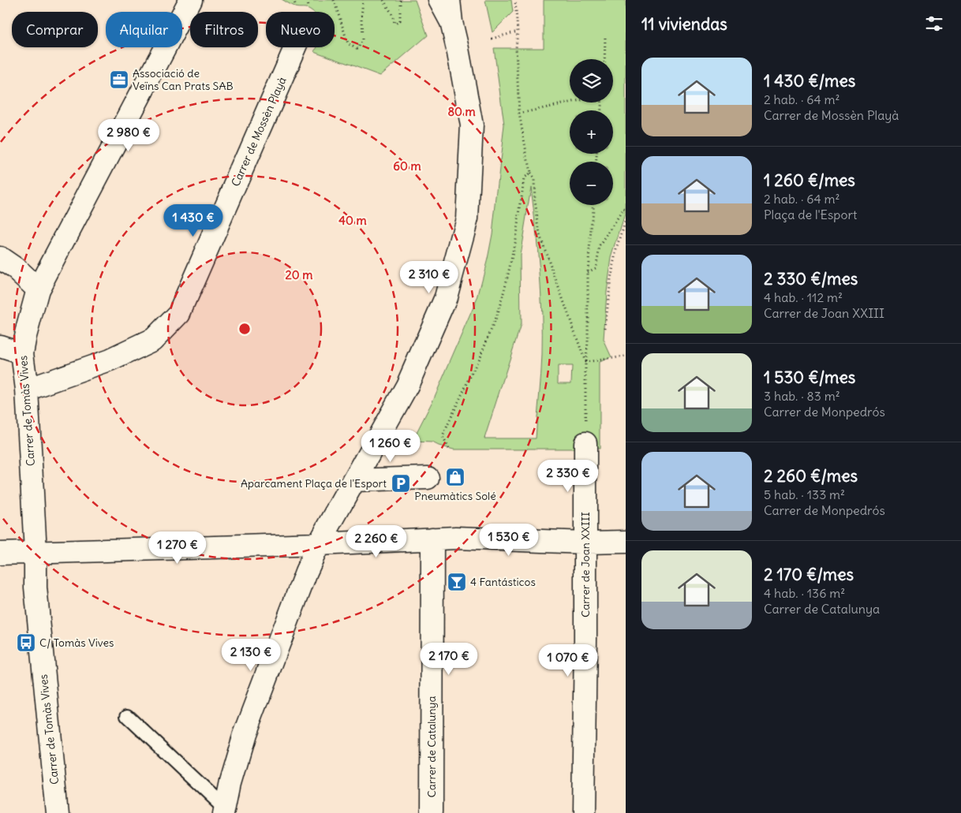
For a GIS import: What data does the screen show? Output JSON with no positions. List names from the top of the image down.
{
  "streets": {
    "street": [
      "Carrer de Mossèn Playà",
      "Carrer de Tomàs Vives",
      "Carrer de Joan XXIII",
      "Carrer de Catalunya"
    ]
  },
  "crossings": [
    ["Carrer de Mossèn Playà", "Carrer de Tomàs Vives"]
  ],
  "places": {
    "office": ["Associació de Veïns Can Prats SAB"],
    "shop": ["Pneumàtics Solé"],
    "parking": ["Aparcament Plaça de l'Esport"],
    "bar": ["4 Fantásticos"],
    "bus stop": ["C/ Tomàs Vives"]
  },
  "page": {
    "heading": "11 viviendas",
    "chip": [
      "Comprar",
      "Alquilar",
      "Filtros",
      "Nuevo"
    ],
    "list": [
      {
        "name": "1 430 €/mes",
        "note": "2 hab. · 64 m² · Carrer de Mossèn Playà"
      },
      {
        "name": "1 260 €/mes",
        "note": "2 hab. · 64 m² · Plaça de l'Esport"
      },
      {
        "name": "2 330 €/mes",
        "note": "4 hab. · 112 m² · Carrer de Joan XXIII"
      },
      {
        "name": "1 530 €/mes",
        "note": "3 hab. · 83 m² · Carrer de Monpedrós"
      },
      {
        "name": "2 260 €/mes",
        "note": "5 hab. · 133 m² · Carrer de Monpedrós"
      },
      {
        "name": "2 170 €/mes",
        "note": "4 hab. · 136 m² · Carrer de Catalunya"
      }
    ],
    "map_buttons": ["+", "−"],
    "price": [
      "2 980 €",
      "1 430 €",
      "2 310 €",
      "1 260 €",
      "2 330 €",
      "1 530 €",
      "2 260 €",
      "1 270 €",
      "2 130 €",
      "2 170 €",
      "1 070 €"
    ]
  },
  "rings": [
    "80 m",
    "60 m",
    "40 m",
    "20 m"
  ]
}
